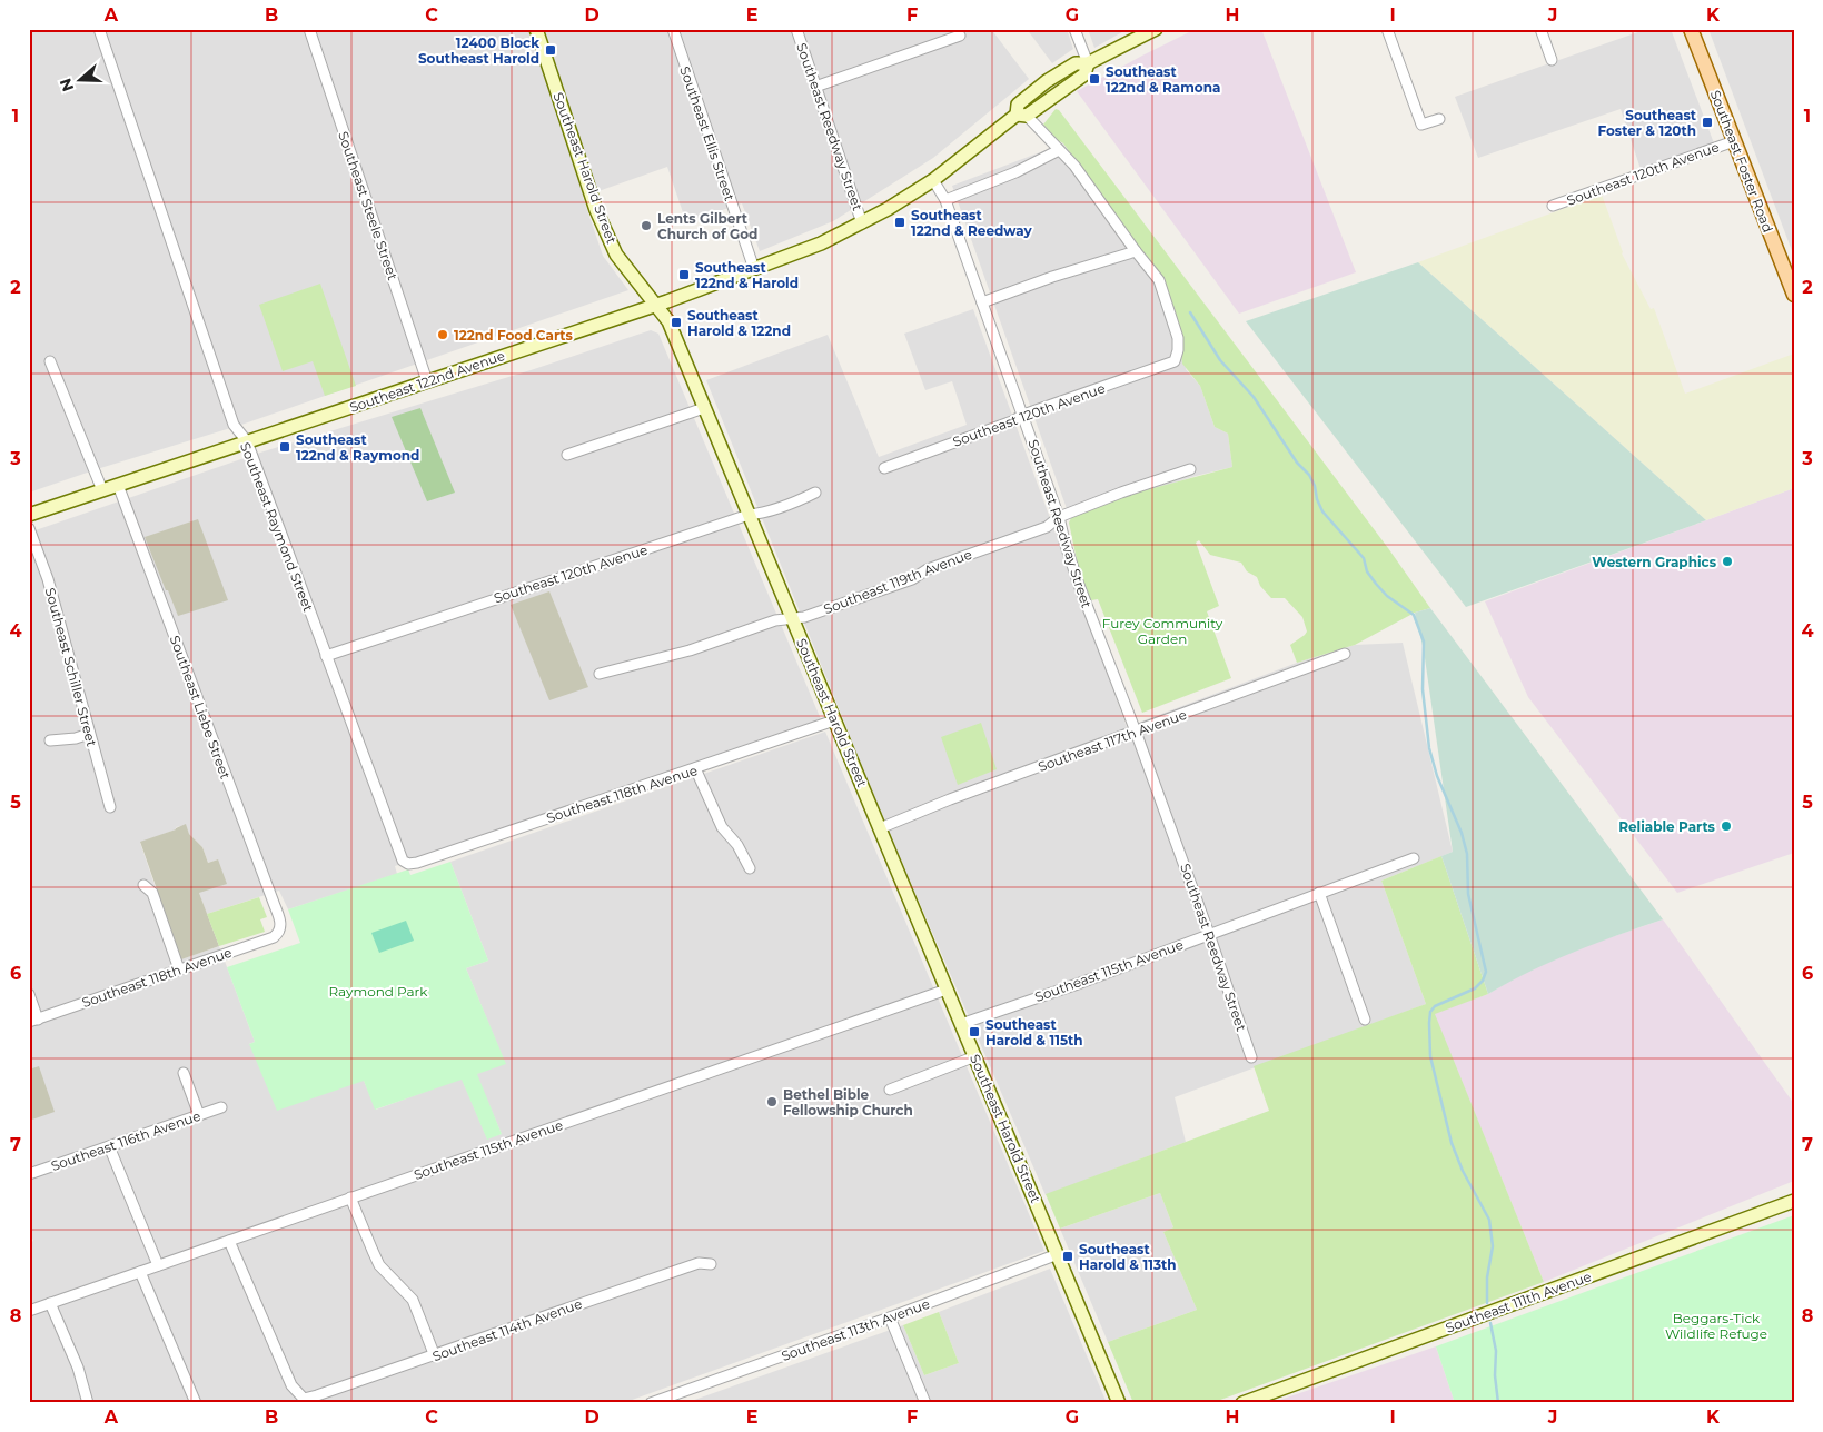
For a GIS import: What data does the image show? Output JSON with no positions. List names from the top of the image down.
{
  "streets": {
    "main road": ["Southeast Foster Road"],
    "street": [
      "Southeast Reedway Street",
      "Southeast Ellis Street",
      "Southeast Harold Street",
      "Southeast 120th Avenue",
      "Southeast Steele Street",
      "Southeast 122nd Avenue",
      "Southeast Raymond Street",
      "Southeast 119th Avenue",
      "Southeast Schiller Street",
      "Southeast Liebe Street",
      "Southeast 117th Avenue",
      "Southeast 118th Avenue",
      "Southeast 115th Avenue",
      "Southeast 116th Avenue",
      "Southeast 111th Avenue",
      "Southeast 114th Avenue",
      "Southeast 113th Avenue"
    ]
  },
  "crossings": [
    ["Southeast Reedway Street", "Southeast 120th Avenue"],
    ["Southeast Reedway Street", "Southeast 122nd Avenue"],
    ["Southeast Reedway Street", "Southeast 119th Avenue"],
    ["Southeast Reedway Street", "Southeast 117th Avenue"],
    ["Southeast Reedway Street", "Southeast 115th Avenue"],
    ["Southeast Ellis Street", "Southeast 122nd Avenue"],
    ["Southeast Foster Road", "Southeast 120th Avenue"],
    ["Southeast Harold Street", "Southeast 120th Avenue"],
    ["Southeast Harold Street", "Southeast 122nd Avenue"],
    ["Southeast Harold Street", "Southeast 119th Avenue"],
    ["Southeast Harold Street", "Southeast 117th Avenue"],
    ["Southeast Harold Street", "Southeast 118th Avenue"],
    ["Southeast Harold Street", "Southeast 115th Avenue"],
    ["Southeast Harold Street", "Southeast 113th Avenue"],
    ["Southeast 120th Avenue", "Southeast Raymond Street"],
    ["Southeast Steele Street", "Southeast 122nd Avenue"],
    ["Southeast 122nd Avenue", "Southeast Raymond Street"],
    ["Southeast 122nd Avenue", "Southeast Liebe Street"],
    ["Southeast Raymond Street", "Southeast 118th Avenue"],
    ["Southeast Liebe Street", "Southeast 118th Avenue"],
    ["Southeast 115th Avenue", "Southeast 114th Avenue"]
  ],
  "parks": ["Furey Community Garden", "Raymond Park", "Beggars-Tick Wildlife Refuge"],
  "places": {
    "transit": [
      "12400 Block Southeast Harold",
      "Southeast 122nd & Ramona",
      "Southeast Foster & 120th",
      "Southeast 122nd & Reedway",
      "Southeast 122nd & Harold",
      "Southeast Harold & 122nd",
      "Southeast 122nd & Raymond",
      "Southeast Harold & 115th",
      "Southeast Harold & 113th"
    ],
    "other": [
      "Lents Gilbert Church of God",
      "122nd Food Carts",
      "Western Graphics",
      "Reliable Parts",
      "Bethel Bible Fellowship Church"
    ]
  },
  "north": "left",
  "grid": {
    "columns": [
      "A",
      "B",
      "C",
      "D",
      "E",
      "F",
      "G",
      "H",
      "I",
      "J",
      "K"
    ],
    "rows": [
      "1",
      "2",
      "3",
      "4",
      "5",
      "6",
      "7",
      "8"
    ]
  }
}
